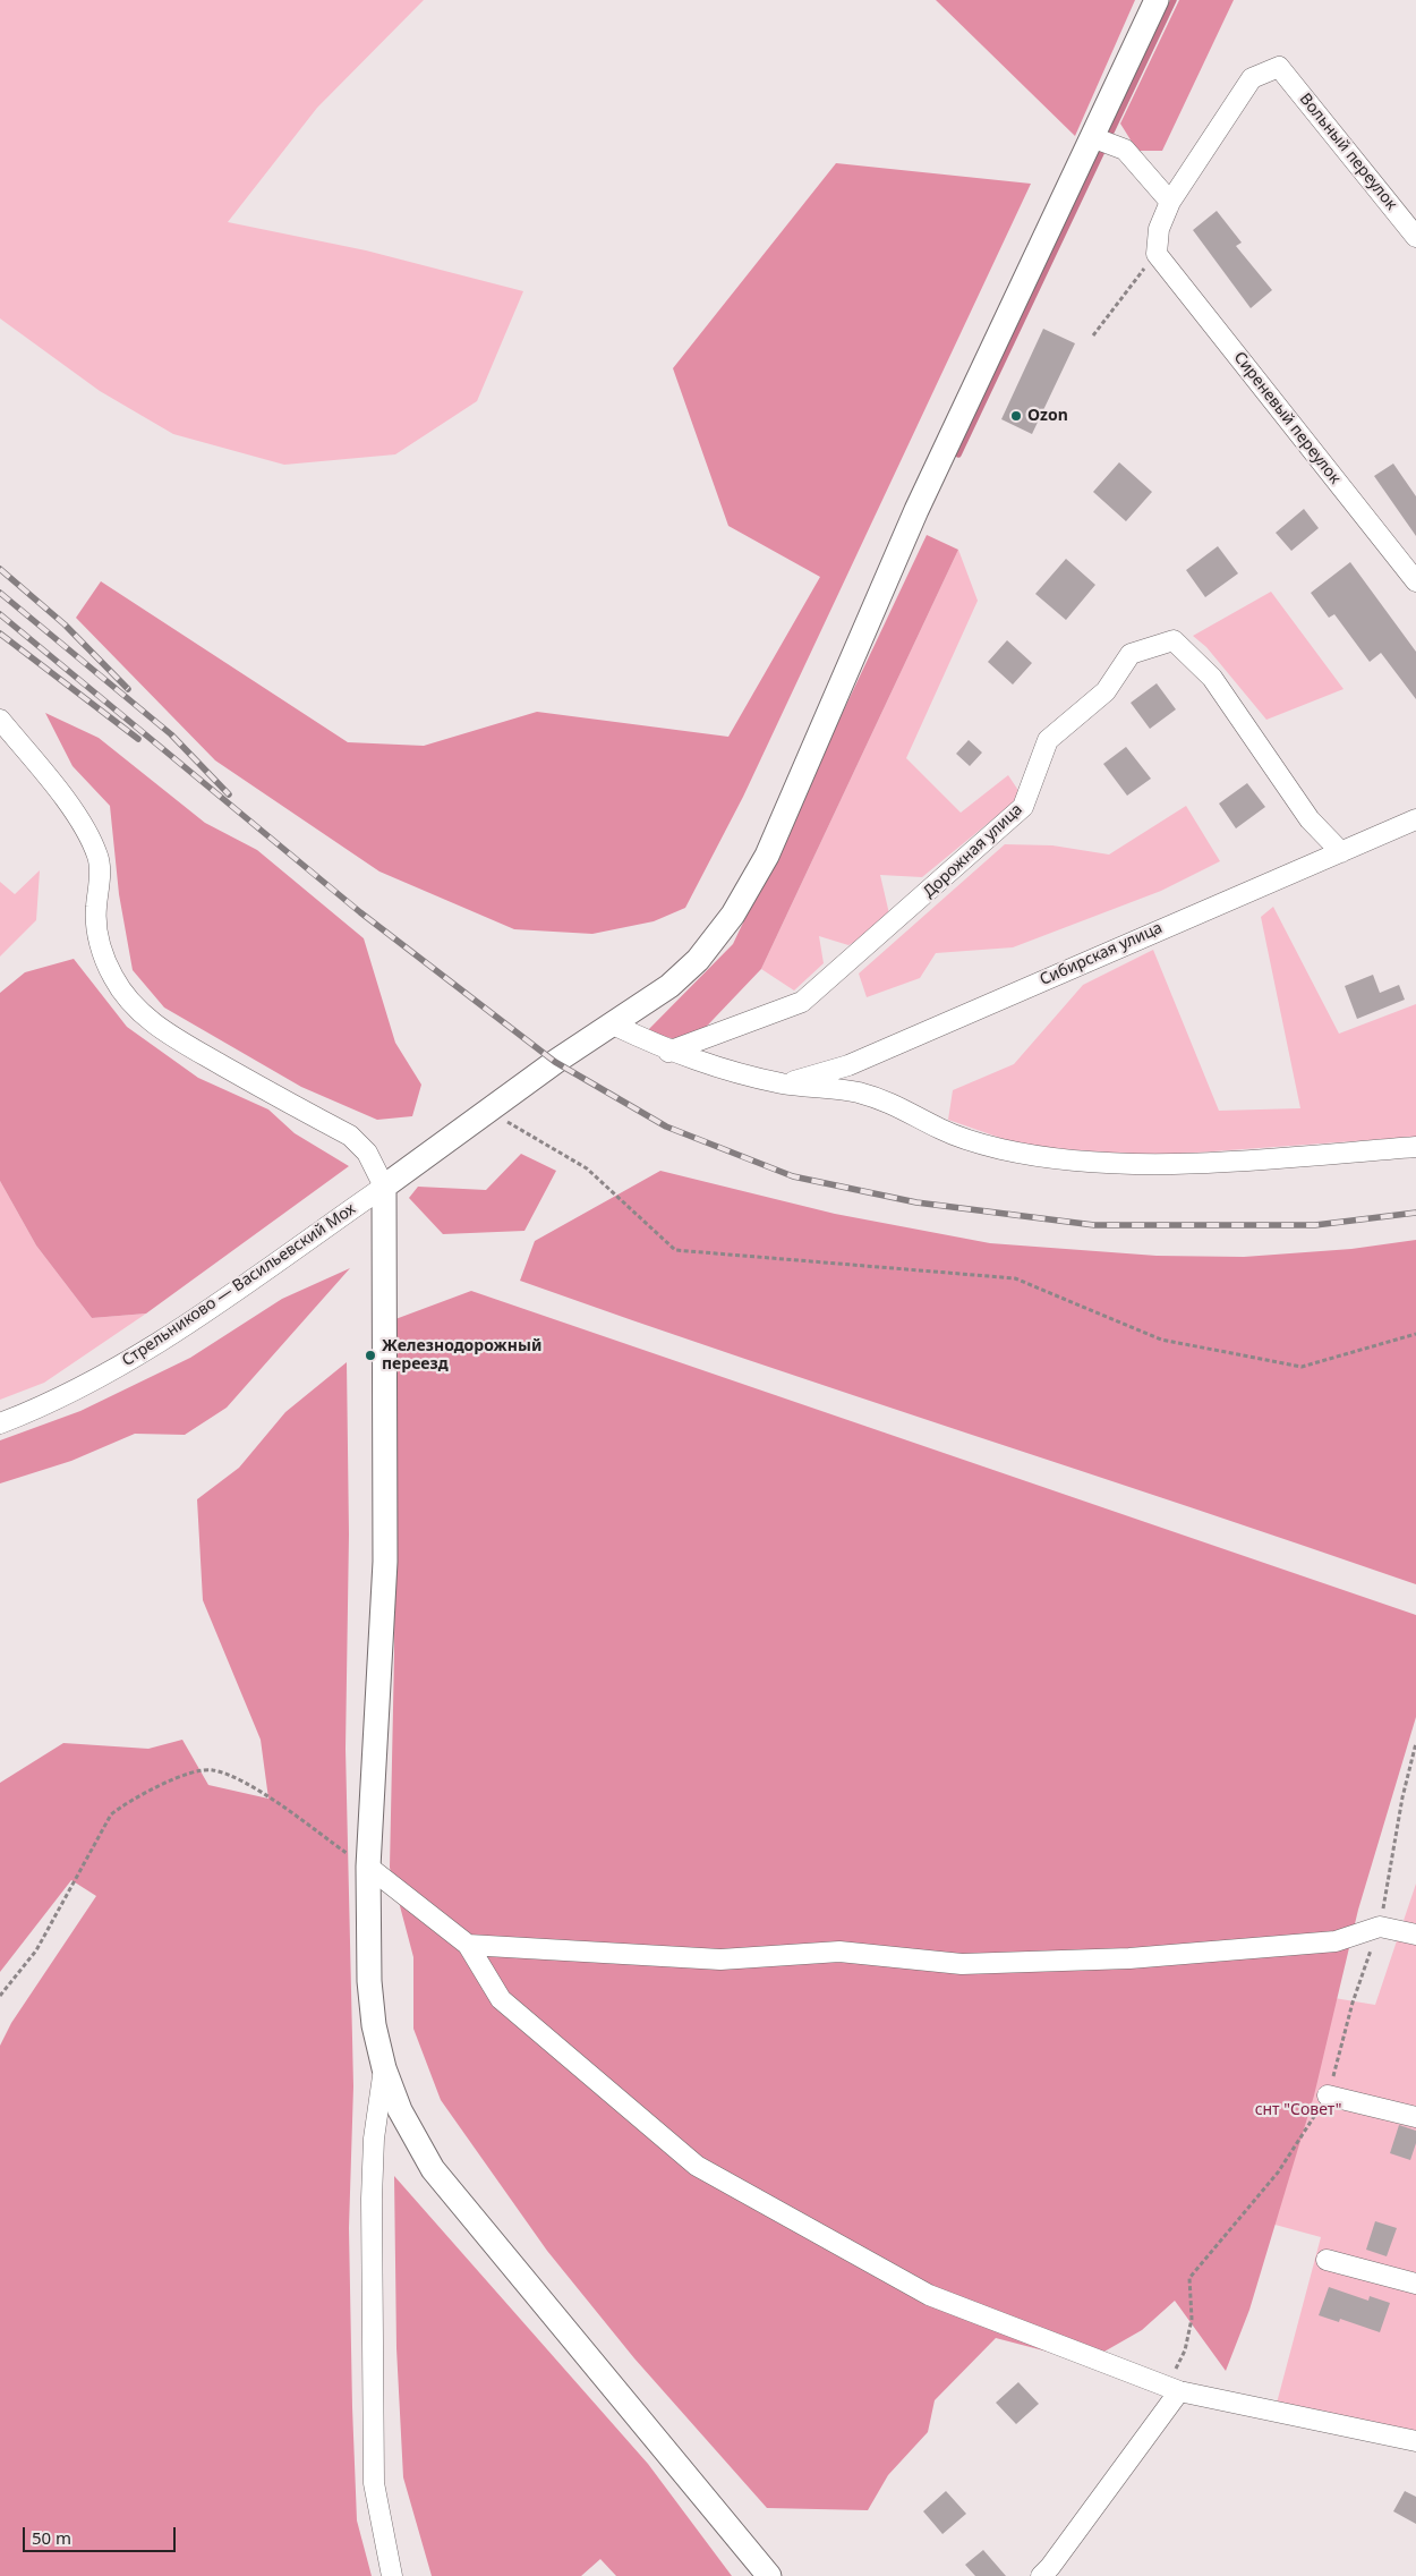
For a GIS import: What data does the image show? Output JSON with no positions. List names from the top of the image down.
{
  "streets": {
    "street": [
      "Вольный переулок",
      "Сиреневый переулок",
      "Дорожная улица",
      "Сибирская улица",
      "Стрельниково — Васильевский Мох"
    ]
  },
  "crossings": [
    ["Дорожная улица", "Сибирская улица"]
  ],
  "parks": ["снт \"Совет\""],
  "places": ["Ozon", "Железнодорожный переезд"],
  "scale_bar": "50 m"
}
